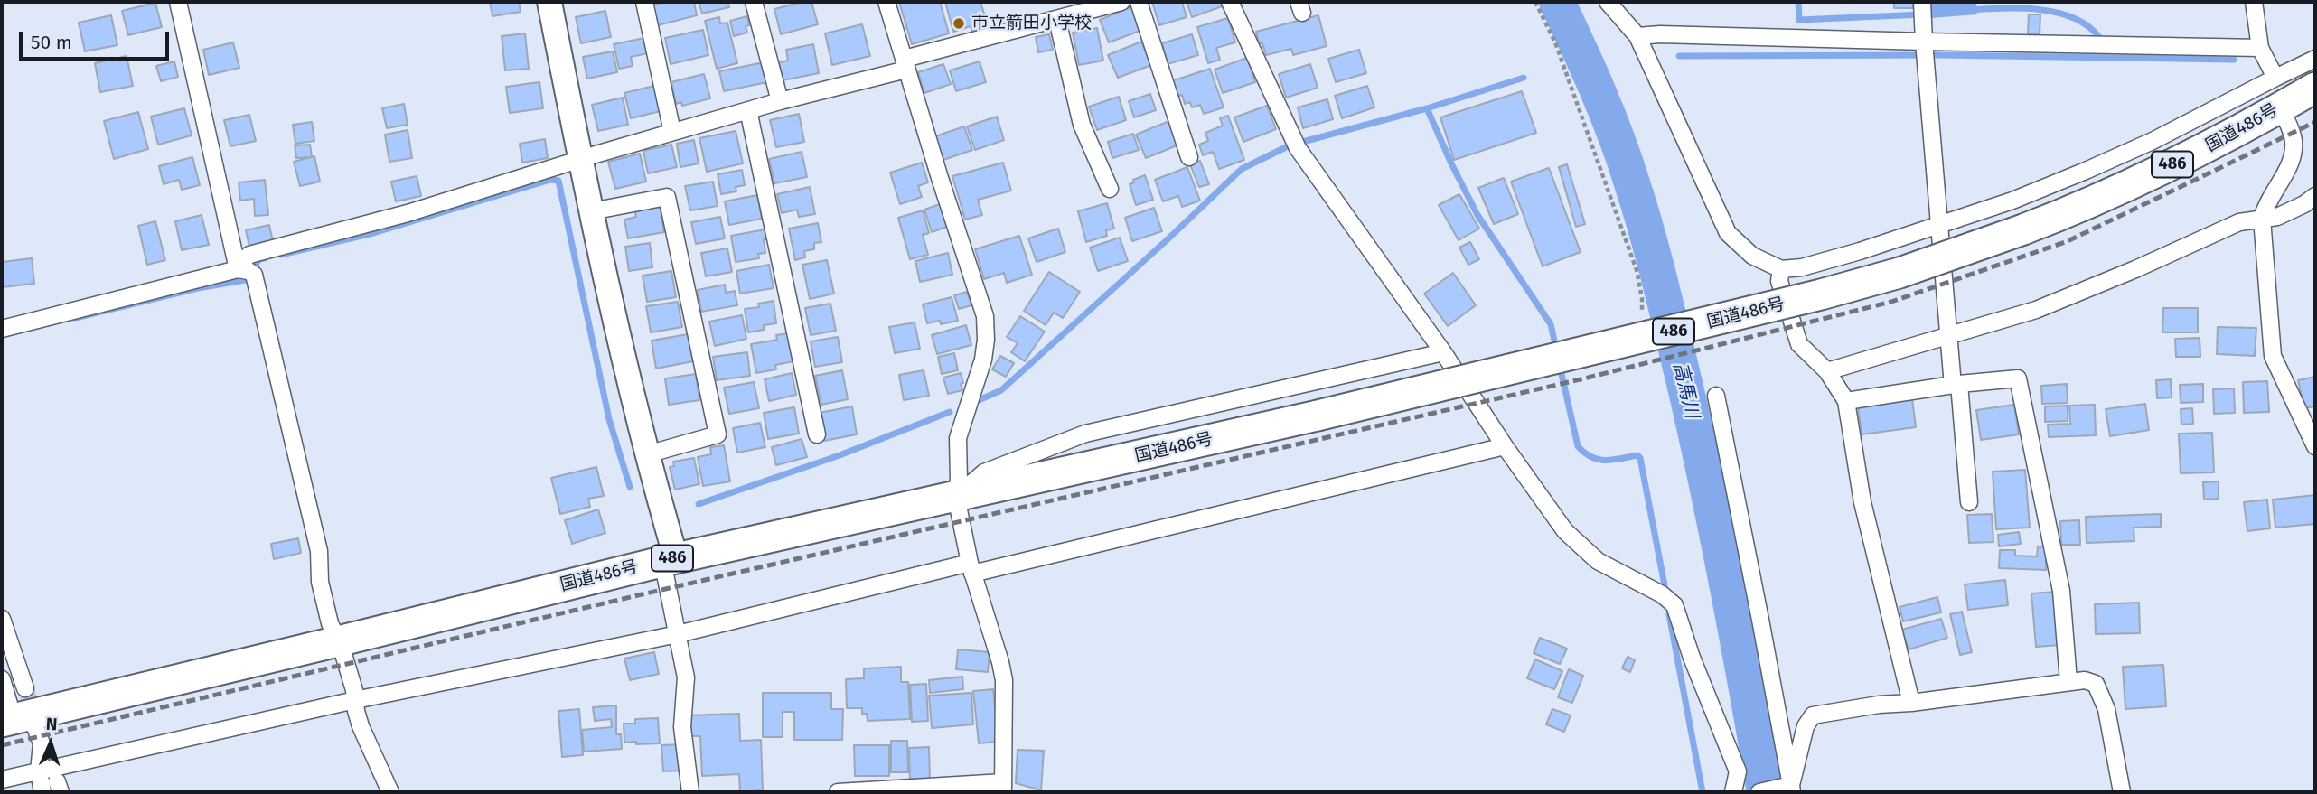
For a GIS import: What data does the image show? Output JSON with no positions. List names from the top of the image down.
{
  "streets": {
    "highway": ["国道486号", "486"]
  },
  "water": ["高馬川"],
  "places": ["市立箭田小学校"],
  "scale_bar": "50 m",
  "north": "top"
}
